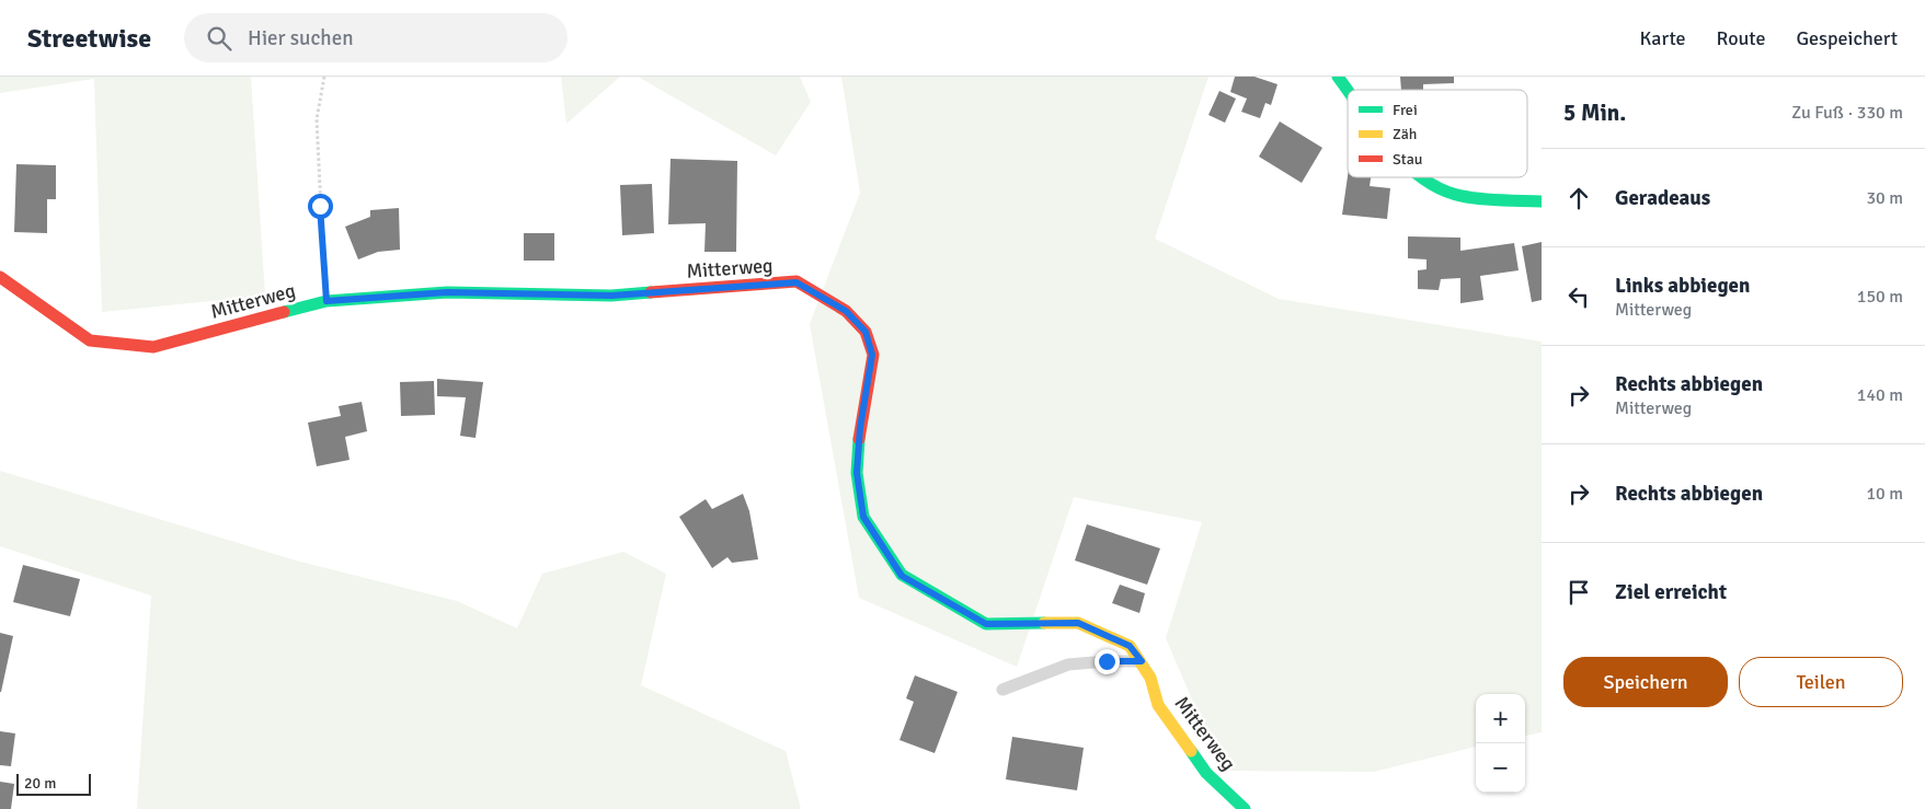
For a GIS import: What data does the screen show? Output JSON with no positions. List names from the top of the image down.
{
  "streets": {
    "street": ["Mitterweg"]
  },
  "legend": ["Frei", "Zäh", "Stau"],
  "scale_bar": "20 m",
  "page": {
    "header": "Streetwise",
    "search": "Hier suchen",
    "nav": ["Karte", "Route", "Gespeichert"],
    "heading": ["5 Min.", "Zu Fuß · 330 m"],
    "list": [
      ["Geradeaus", "30 m"],
      ["Links abbiegen", "Mitterweg", "150 m"],
      ["Rechts abbiegen", "Mitterweg", "140 m"],
      ["Rechts abbiegen", "10 m"],
      "Ziel erreicht"
    ],
    "buttons": ["Speichern", "Teilen"],
    "map_buttons": ["+", "−"],
    "scale": "20 m"
  }
}
